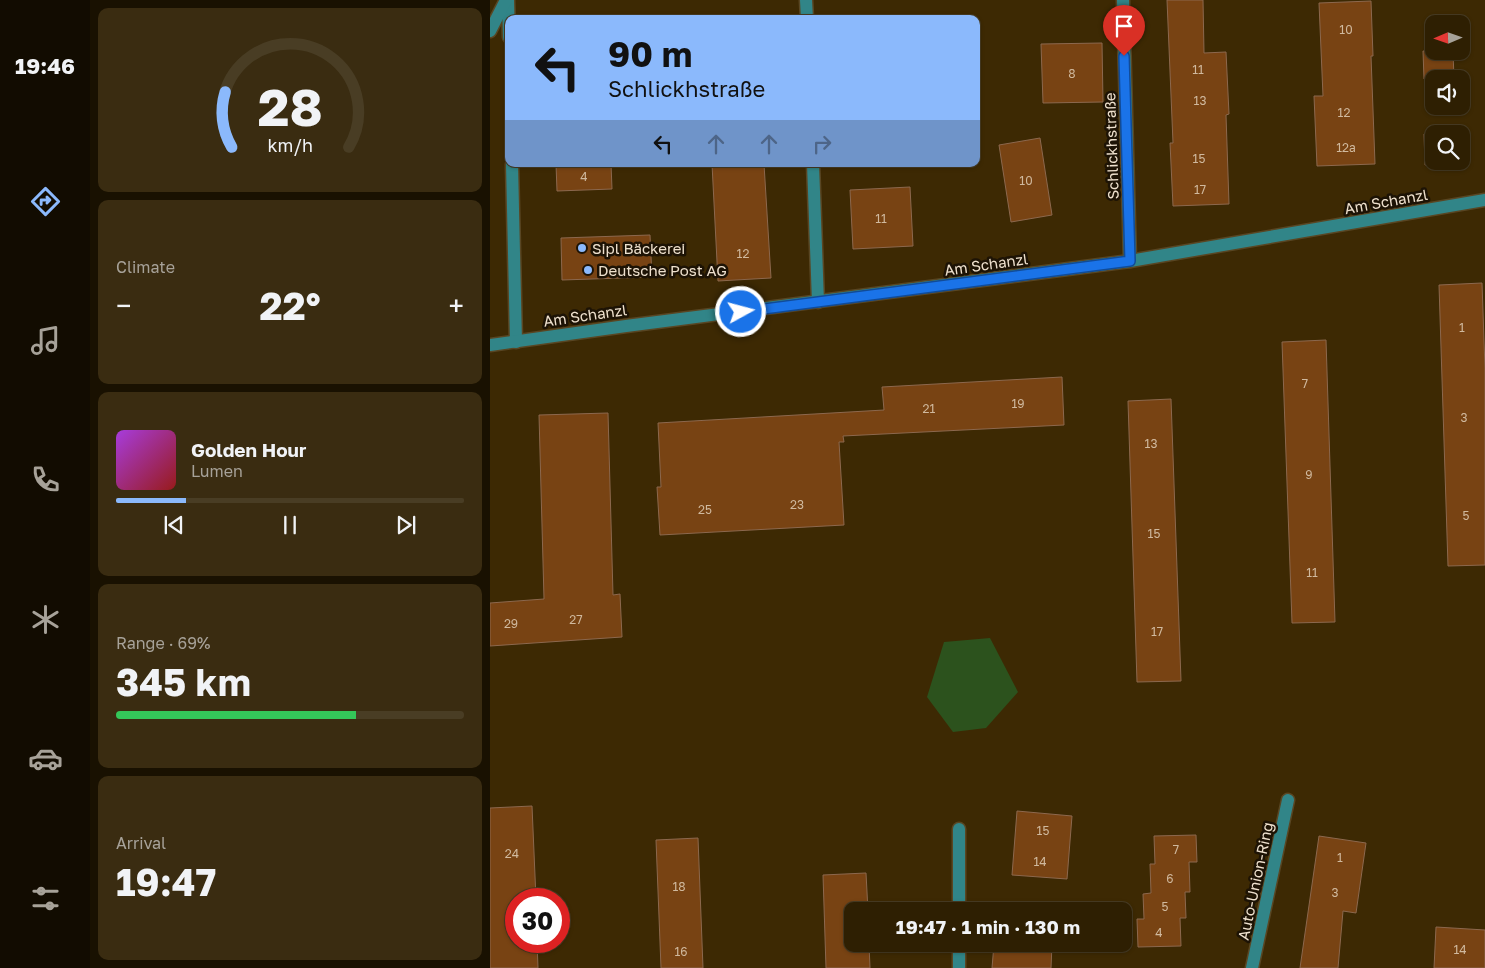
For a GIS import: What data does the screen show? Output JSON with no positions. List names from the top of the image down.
{
  "streets": {
    "street": ["Schlickhstraße", "Am Schanzl", "Auto-Union-Ring"]
  },
  "crossings": [
    ["Schlickhstraße", "Am Schanzl"]
  ],
  "places": ["Sipl Bäckerei", "Deutsche Post AG"],
  "house_numbers": [
    "10",
    "11",
    "8",
    "13",
    "12",
    "12a",
    "15",
    "4",
    "10",
    "17",
    "11",
    "12",
    "1",
    "7",
    "19",
    "21",
    "3",
    "13",
    "9",
    "23",
    "25",
    "5",
    "15",
    "11",
    "27",
    "29",
    "17",
    "15",
    "7",
    "24",
    "1",
    "14",
    "6",
    "18",
    "3",
    "5",
    "4",
    "14",
    "16"
  ],
  "north": "left",
  "page": {
    "tabs": "19:46",
    "turn": ["90 m", "Schlickhstraße"],
    "tile": [
      "Climate",
      ["Range · 69%", "345 km"],
      ["Arrival", "19:47"]
    ],
    "heat": ["−", "22°", "+"],
    "song": ["Golden Hour", "Lumen"],
    "limit": "30",
    "trip": "19:47 · 1 min · 130 m",
    "gauge": ["28", "km/h"]
  }
}
